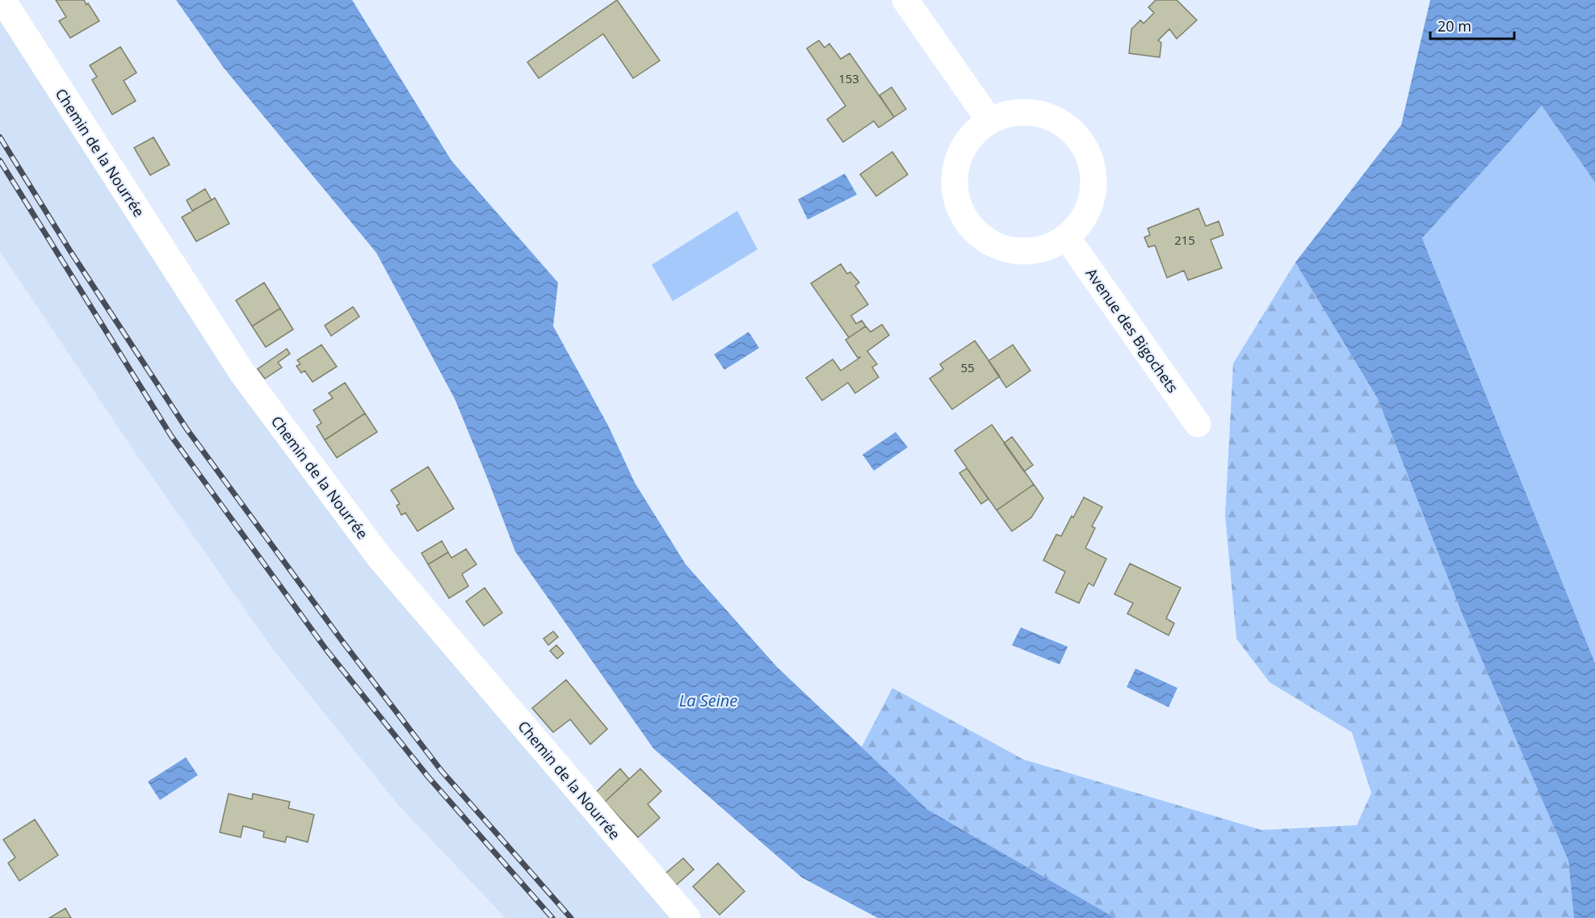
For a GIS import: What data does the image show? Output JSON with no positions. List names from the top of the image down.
{
  "streets": {
    "street": ["Chemin de la Nourrée", "Avenue des Bigochets"]
  },
  "water": ["La Seine"],
  "house_numbers": ["153", "215", "55"],
  "scale_bar": "20 m"
}
